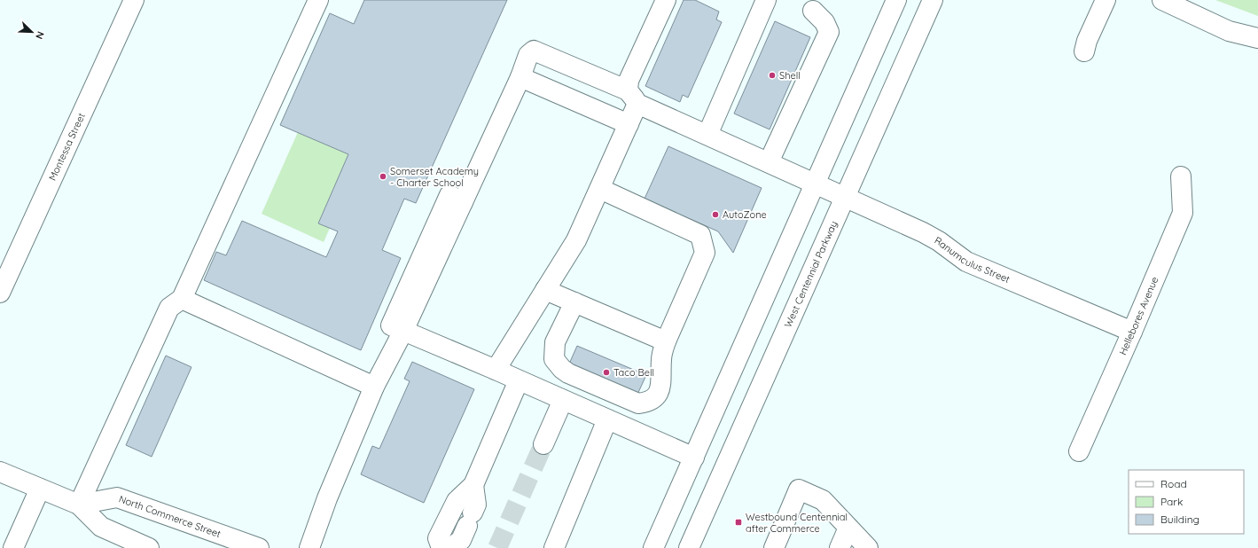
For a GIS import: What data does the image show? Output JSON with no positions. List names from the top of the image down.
{
  "streets": {
    "main road": [
      "Montessa Street",
      "Ranumculus Street",
      "West Centennial Parkway",
      "Hellebores Avenue",
      "North Commerce Street"
    ]
  },
  "crossings": [
    ["Ranumculus Street", "West Centennial Parkway"],
    ["Ranumculus Street", "Hellebores Avenue"]
  ],
  "places": {
    "other": [
      "Shell",
      "Somerset Academy - Charter School",
      "AutoZone",
      "Taco Bell"
    ],
    "transit": ["Westbound Centennial after Commerce"]
  },
  "legend": ["Road", "Park", "Building"],
  "north": "bottom right"
}
